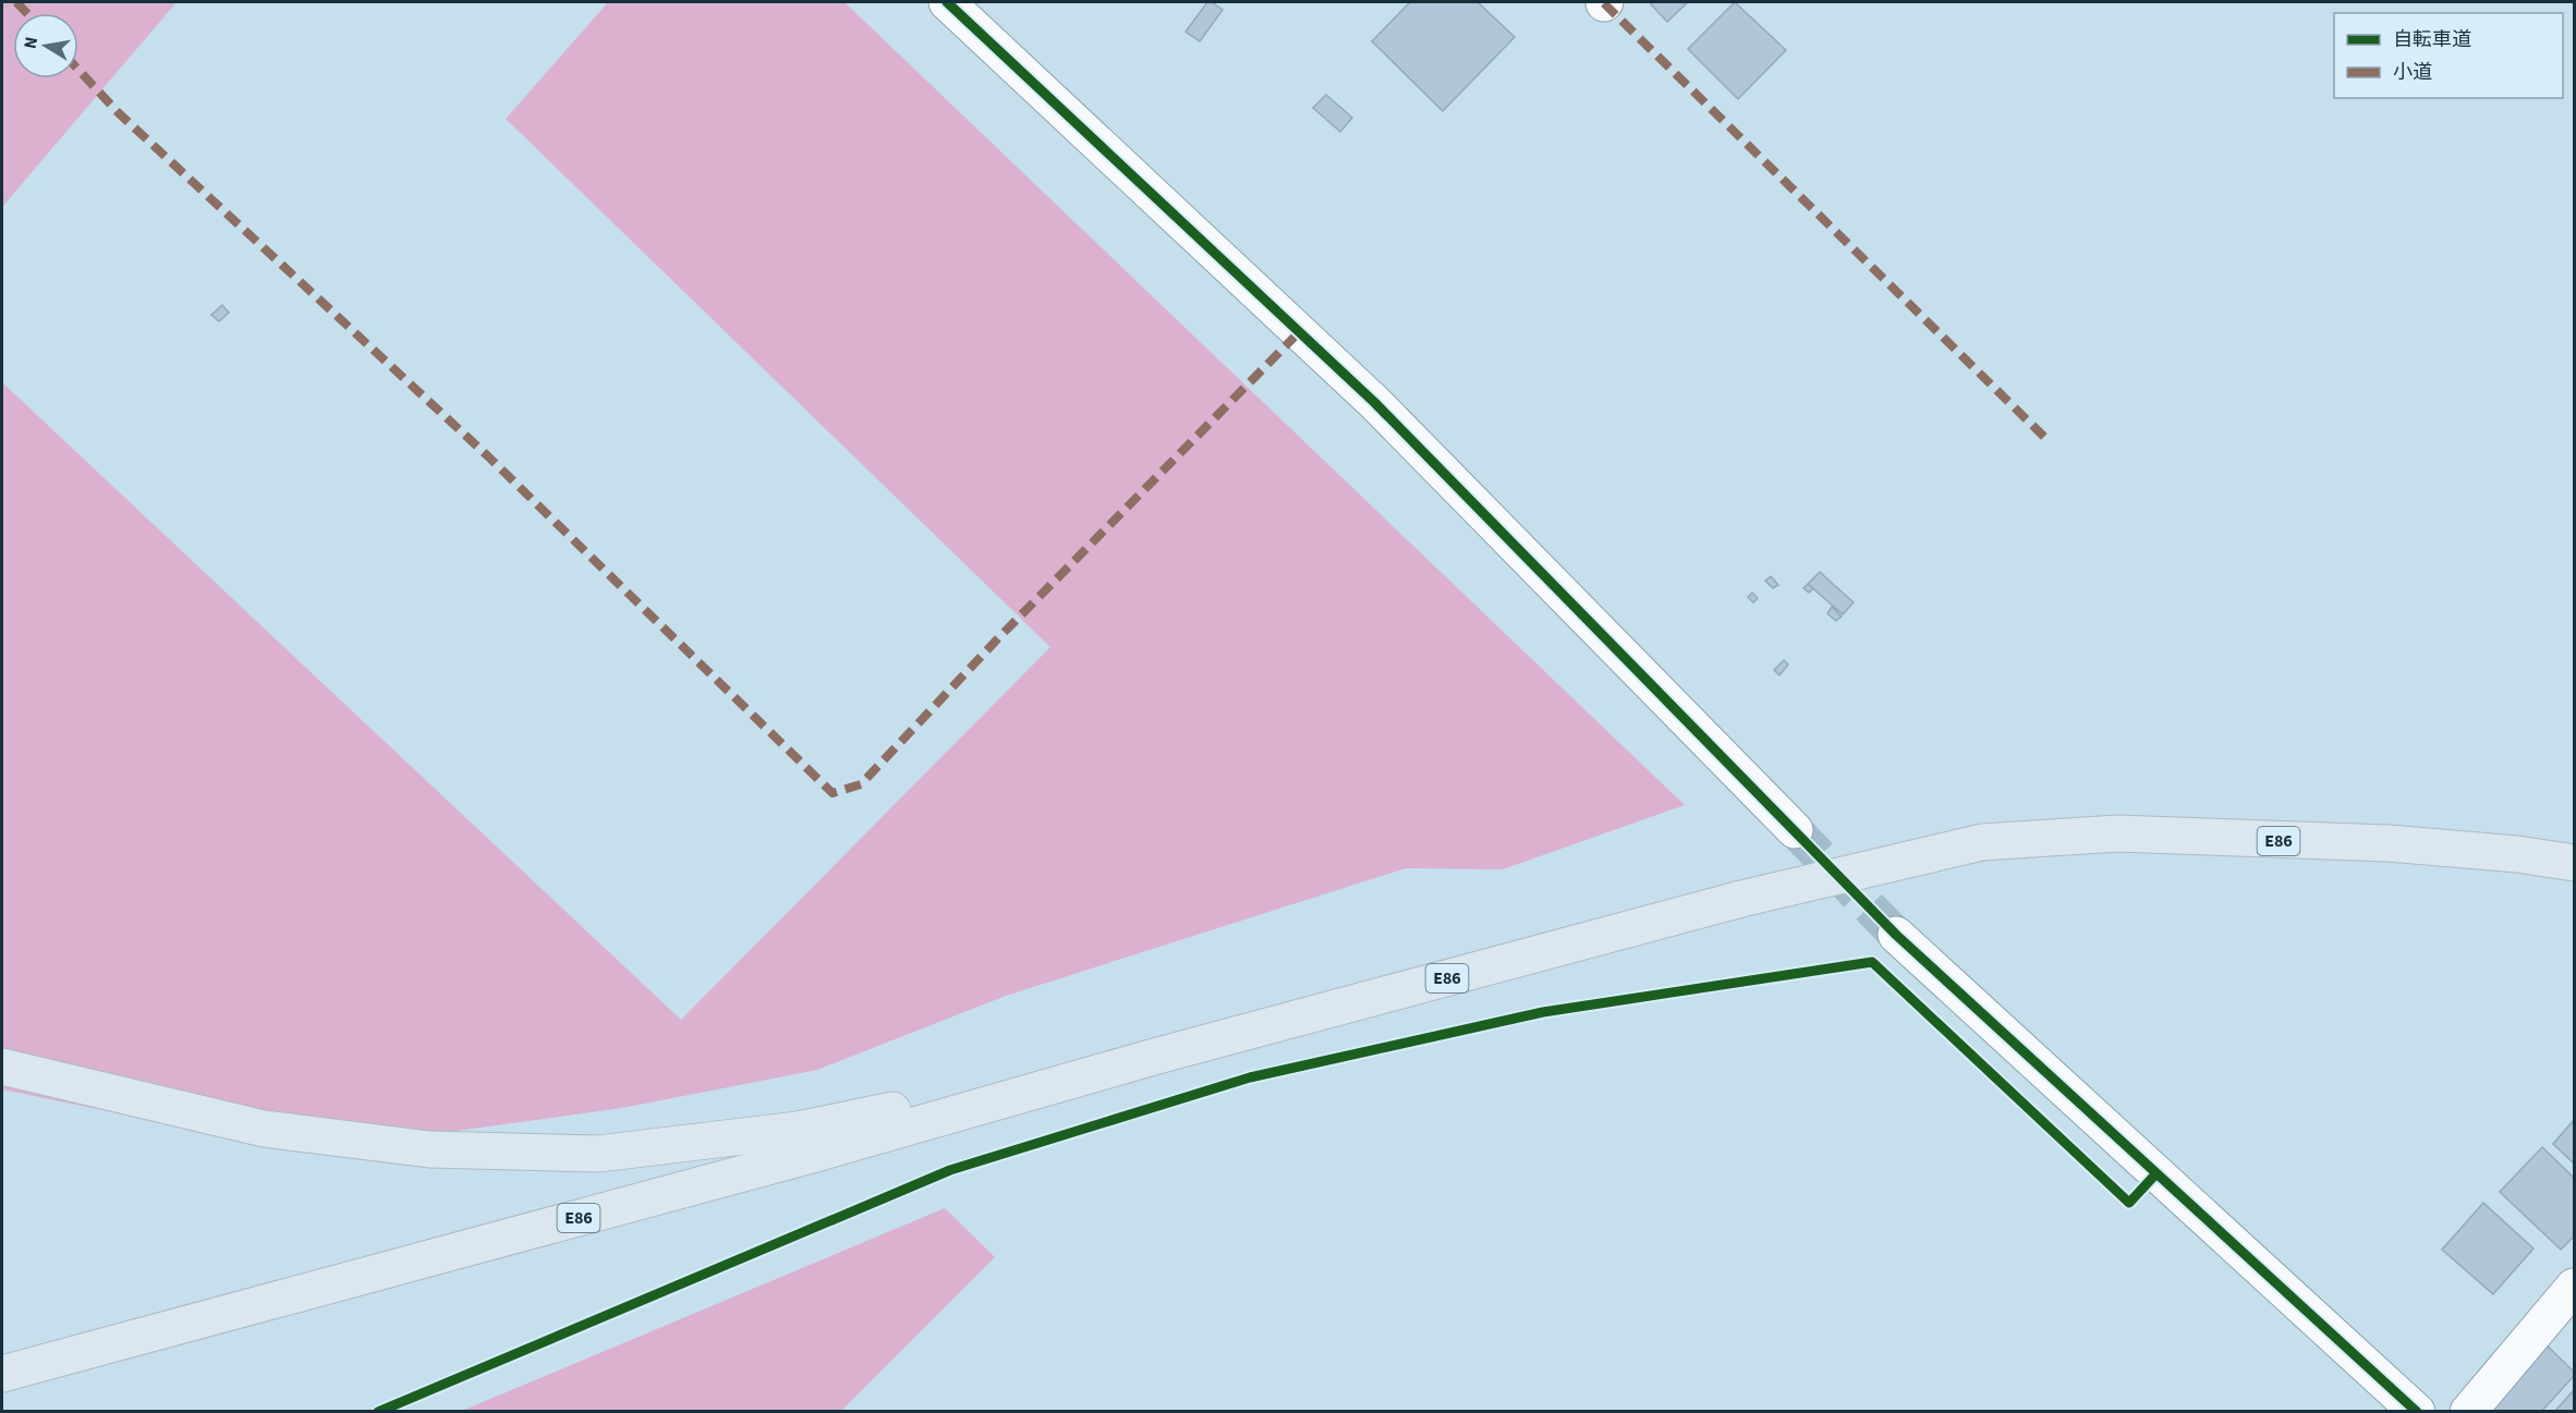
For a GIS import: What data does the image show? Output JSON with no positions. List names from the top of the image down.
{
  "streets": {
    "highway": ["E86"]
  },
  "legend": ["自転車道", "小道"],
  "north": "left"
}
